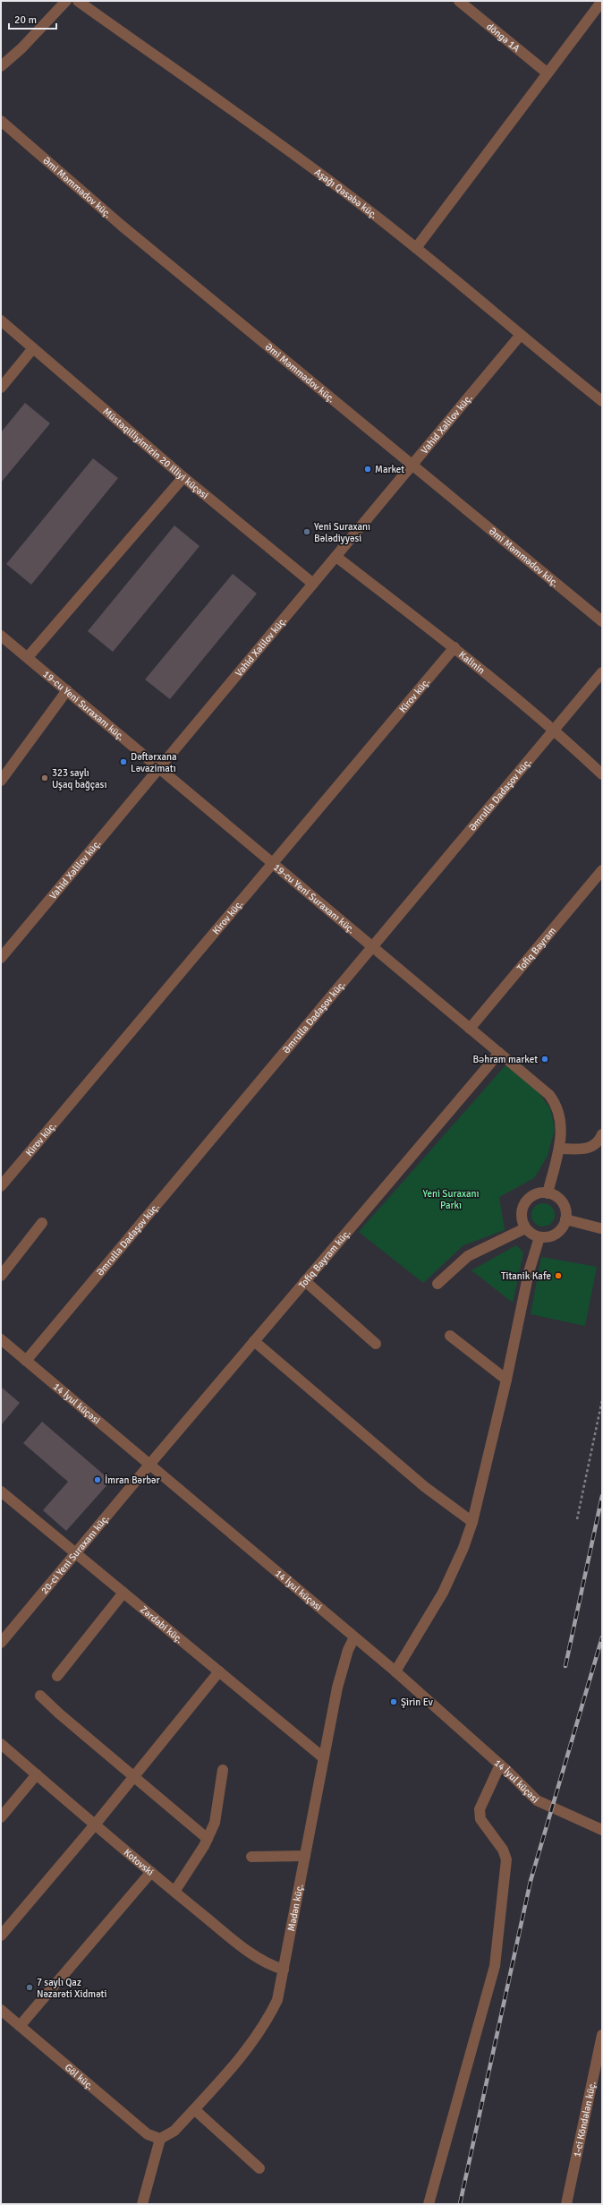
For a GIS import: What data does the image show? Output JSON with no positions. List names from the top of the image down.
{
  "streets": {
    "street": [
      "döngə 1A",
      "Əmi Məmmədov küç.",
      "Aşağı Qəsəbə küç.",
      "Vahid Xəlilov küç.",
      "Müstəqilliyimizin 20 illiyi küçəsi",
      "Kalinin",
      "Kirov küç.",
      "19-cu Yeni Suraxanı küç.",
      "Əmrulla Dadaşov küç.",
      "Tofiq Bayram",
      "Tofiq Bayram küç.",
      "14 İyul küçəsi",
      "20-ci Yeni Suraxanı küç.",
      "Zərdabi küç.",
      "Kotovski",
      "Mədən küç.",
      "Göl küç.",
      "1-ci Köndələn küç."
    ]
  },
  "crossings": [
    ["Əmi Məmmədov küç.", "Vahid Xəlilov küç."],
    ["Aşağı Qəsəbə küç.", "Vahid Xəlilov küç."],
    ["Vahid Xəlilov küç.", "Müstəqilliyimizin 20 illiyi küçəsi"],
    ["Vahid Xəlilov küç.", "Kalinin"],
    ["Vahid Xəlilov küç.", "19-cu Yeni Suraxanı küç."],
    ["Kalinin", "Kirov küç."],
    ["Kalinin", "Əmrulla Dadaşov küç."],
    ["Kirov küç.", "19-cu Yeni Suraxanı küç."],
    ["19-cu Yeni Suraxanı küç.", "Əmrulla Dadaşov küç."],
    ["19-cu Yeni Suraxanı küç.", "Tofiq Bayram"],
    ["19-cu Yeni Suraxanı küç.", "Tofiq Bayram küç."],
    ["Əmrulla Dadaşov küç.", "14 İyul küçəsi"],
    ["Tofiq Bayram küç.", "14 İyul küçəsi"],
    ["Tofiq Bayram küç.", "20-ci Yeni Suraxanı küç."],
    ["14 İyul küçəsi", "20-ci Yeni Suraxanı küç."],
    ["14 İyul küçəsi", "Mədən küç."],
    ["20-ci Yeni Suraxanı küç.", "Zərdabi küç."],
    ["Zərdabi küç.", "Mədən küç."],
    ["Kotovski", "Mədən küç."],
    ["Mədən küç.", "Göl küç."]
  ],
  "parks": ["Yeni Suraxanı Parkı"],
  "places": [
    "Market",
    "Yeni Suraxanı Bələdiyyəsi",
    "Dəftərxana Ləvazimatı",
    "323 saylı Uşaq bağçası",
    "Bәhram market",
    "Titanik Kafe",
    "İmran Bərbər",
    "Şirin Ev",
    "7 saylı Qaz Nəzarəti Xidməti"
  ],
  "scale_bar": "20 m"
}
